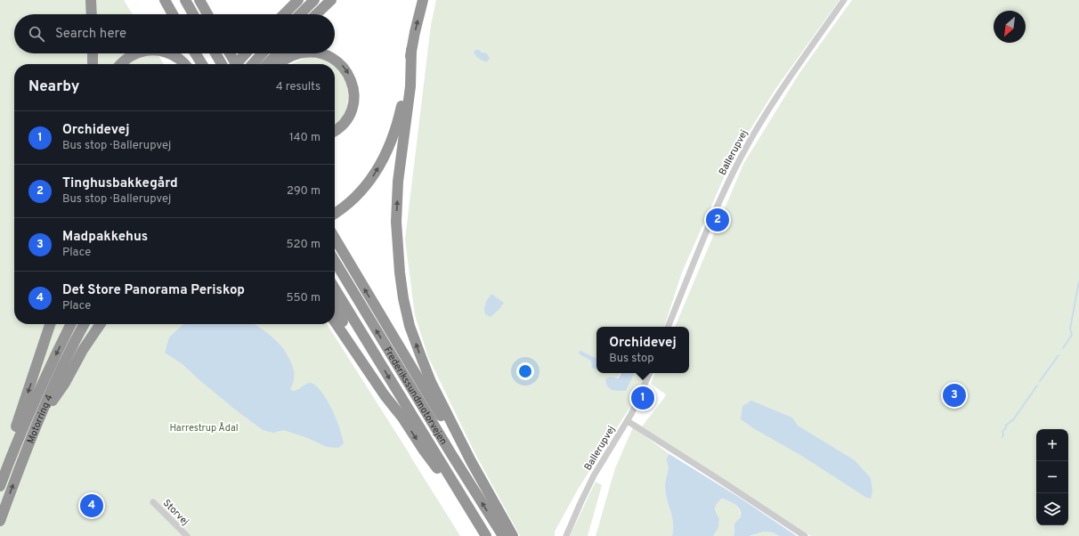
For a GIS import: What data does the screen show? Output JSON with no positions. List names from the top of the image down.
{
  "streets": {
    "highway": ["Frederikssundmotorvejen", "Motorring 4"],
    "street": ["Ballerupvej", "Storvej"]
  },
  "parks": ["Harrestrup Ådal"],
  "north": "bottom left",
  "page": {
    "search": "Search here",
    "heading": ["Nearby", "4 results"],
    "list": [
      {
        "mark": "1",
        "name": "Orchidevej",
        "note": "Bus stop · Ballerupvej",
        "value": "140 m"
      },
      {
        "mark": "2",
        "name": "Tinghusbakkegård",
        "note": "Bus stop · Ballerupvej",
        "value": "290 m"
      },
      {
        "mark": "3",
        "name": "Madpakkehus",
        "note": "Place",
        "value": "520 m"
      },
      {
        "mark": "4",
        "name": "Det Store Panorama Periskop",
        "note": "Place",
        "value": "550 m"
      }
    ],
    "pins": [
      "2",
      "3",
      "1",
      "4"
    ],
    "popup": ["Orchidevej", "Bus stop"],
    "map_buttons": ["+", "−"]
  }
}
